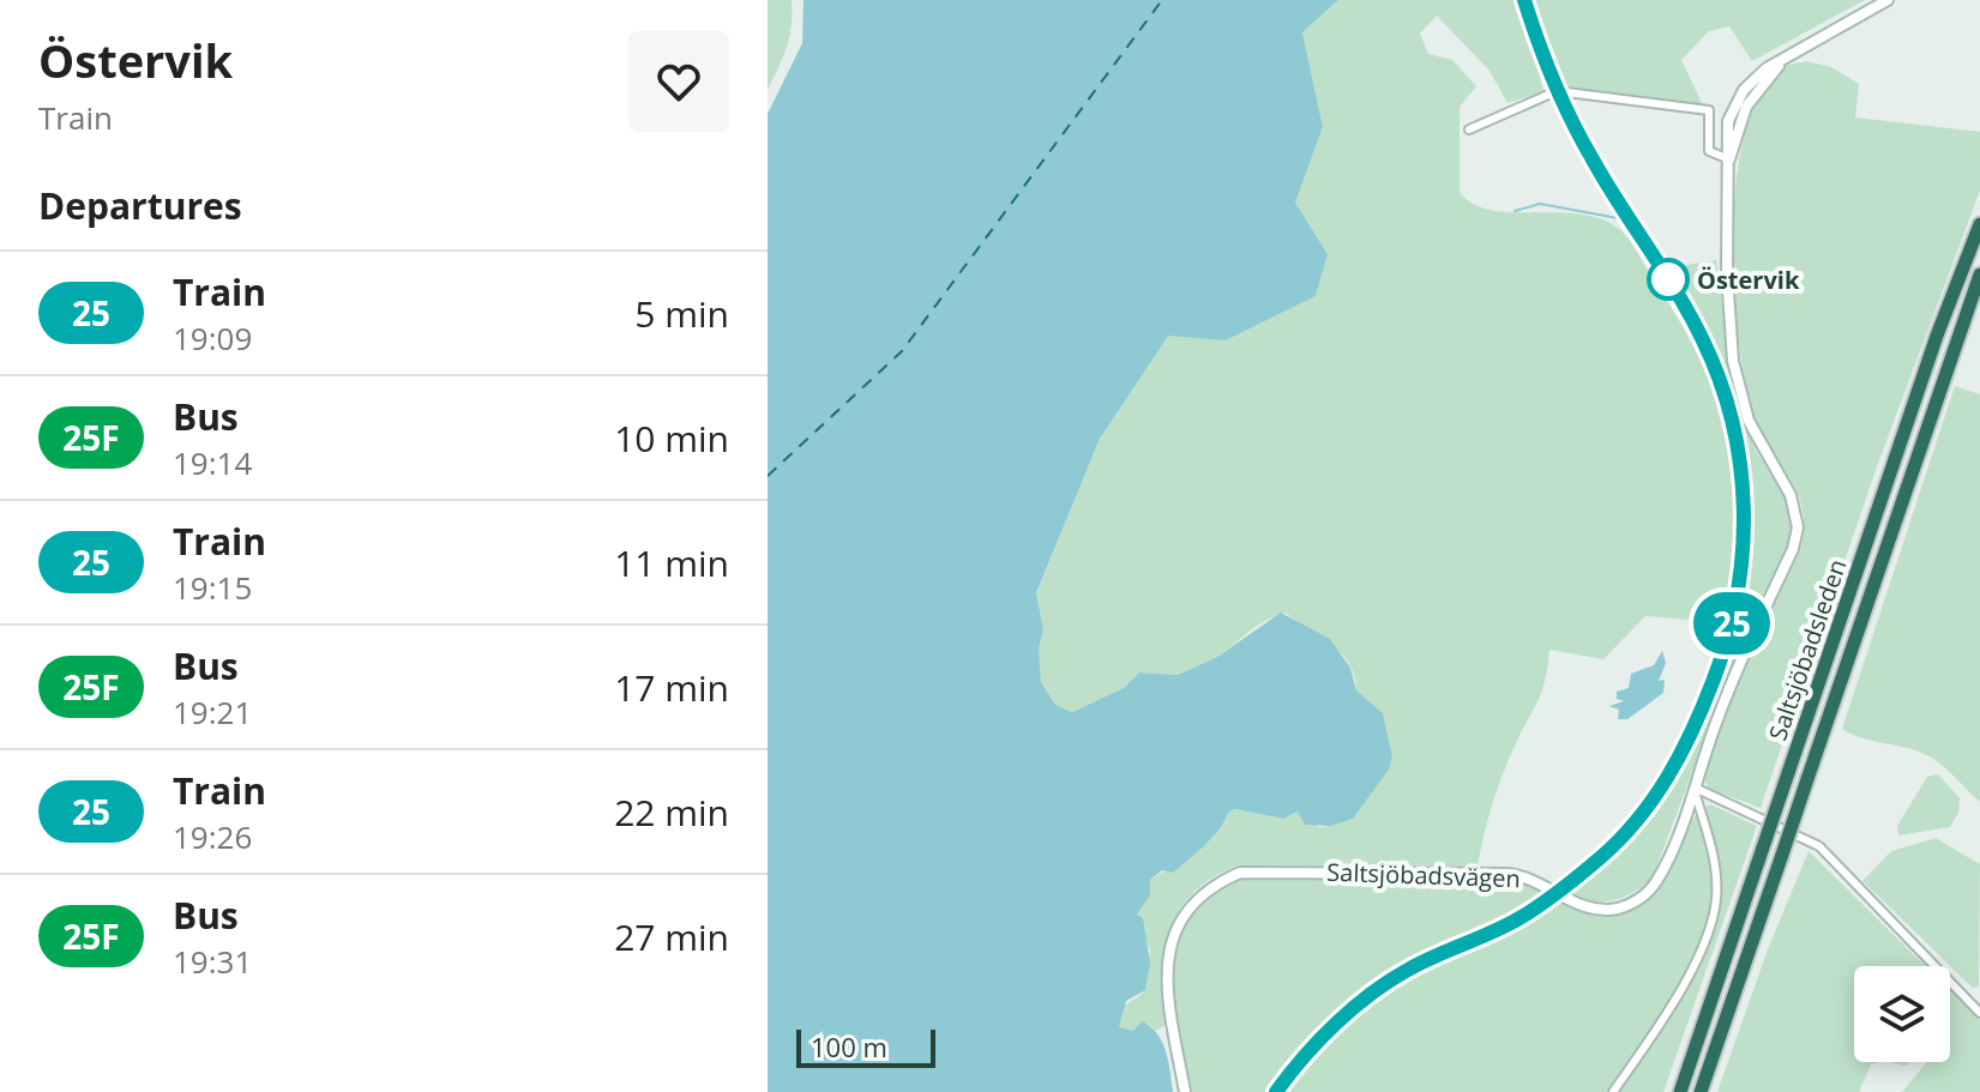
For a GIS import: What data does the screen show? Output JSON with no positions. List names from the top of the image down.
{
  "streets": {
    "highway": ["Saltsjöbadsleden"],
    "street": ["Saltsjöbadsvägen"]
  },
  "places": ["Östervik"],
  "scale_bar": "100 m",
  "page": {
    "heading": [
      ["Östervik", "Train"],
      "Departures"
    ],
    "on_map": "25",
    "list": [
      {
        "mark": "25",
        "name": "Train",
        "note": "19:09",
        "value": "5 min"
      },
      {
        "mark": "25F",
        "name": "Bus",
        "note": "19:14",
        "value": "10 min"
      },
      {
        "mark": "25",
        "name": "Train",
        "note": "19:15",
        "value": "11 min"
      },
      {
        "mark": "25F",
        "name": "Bus",
        "note": "19:21",
        "value": "17 min"
      },
      {
        "mark": "25",
        "name": "Train",
        "note": "19:26",
        "value": "22 min"
      },
      {
        "mark": "25F",
        "name": "Bus",
        "note": "19:31",
        "value": "27 min"
      }
    ],
    "scale": "100 m"
  }
}
